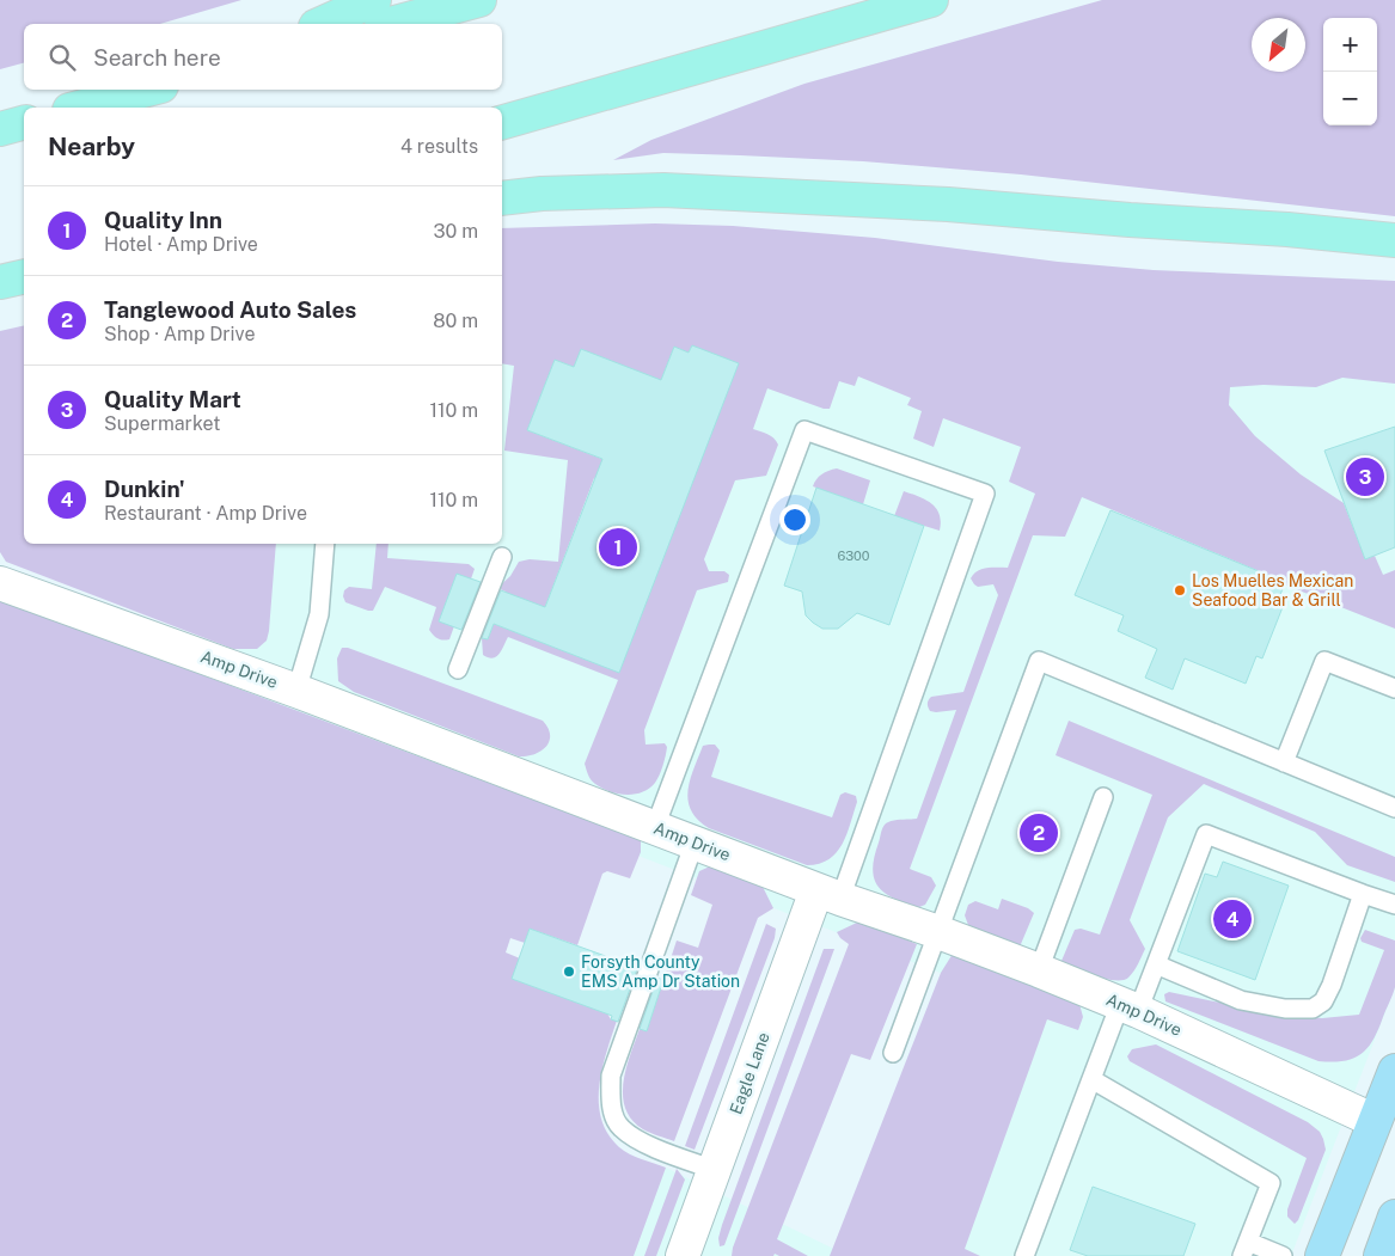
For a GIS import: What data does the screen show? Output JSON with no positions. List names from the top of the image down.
{
  "streets": {
    "street": ["Amp Drive", "Eagle Lane"]
  },
  "crossings": [
    ["Amp Drive", "Eagle Lane"]
  ],
  "places": ["Los Muelles Mexican Seafood Bar & Grill", "Forsyth County EMS Amp Dr Station"],
  "house_numbers": ["6300"],
  "north": "bottom left",
  "page": {
    "map_buttons": ["+", "−"],
    "search": "Search here",
    "heading": ["Nearby", "4 results"],
    "list": [
      {
        "mark": "1",
        "name": "Quality Inn",
        "note": "Hotel · Amp Drive",
        "value": "30 m"
      },
      {
        "mark": "2",
        "name": "Tanglewood Auto Sales",
        "note": "Shop · Amp Drive",
        "value": "80 m"
      },
      {
        "mark": "3",
        "name": "Quality Mart",
        "note": "Supermarket",
        "value": "110 m"
      },
      {
        "mark": "4",
        "name": "Dunkin'",
        "note": "Restaurant · Amp Drive",
        "value": "110 m"
      }
    ],
    "pins": [
      "3",
      "1",
      "2",
      "4"
    ]
  }
}
